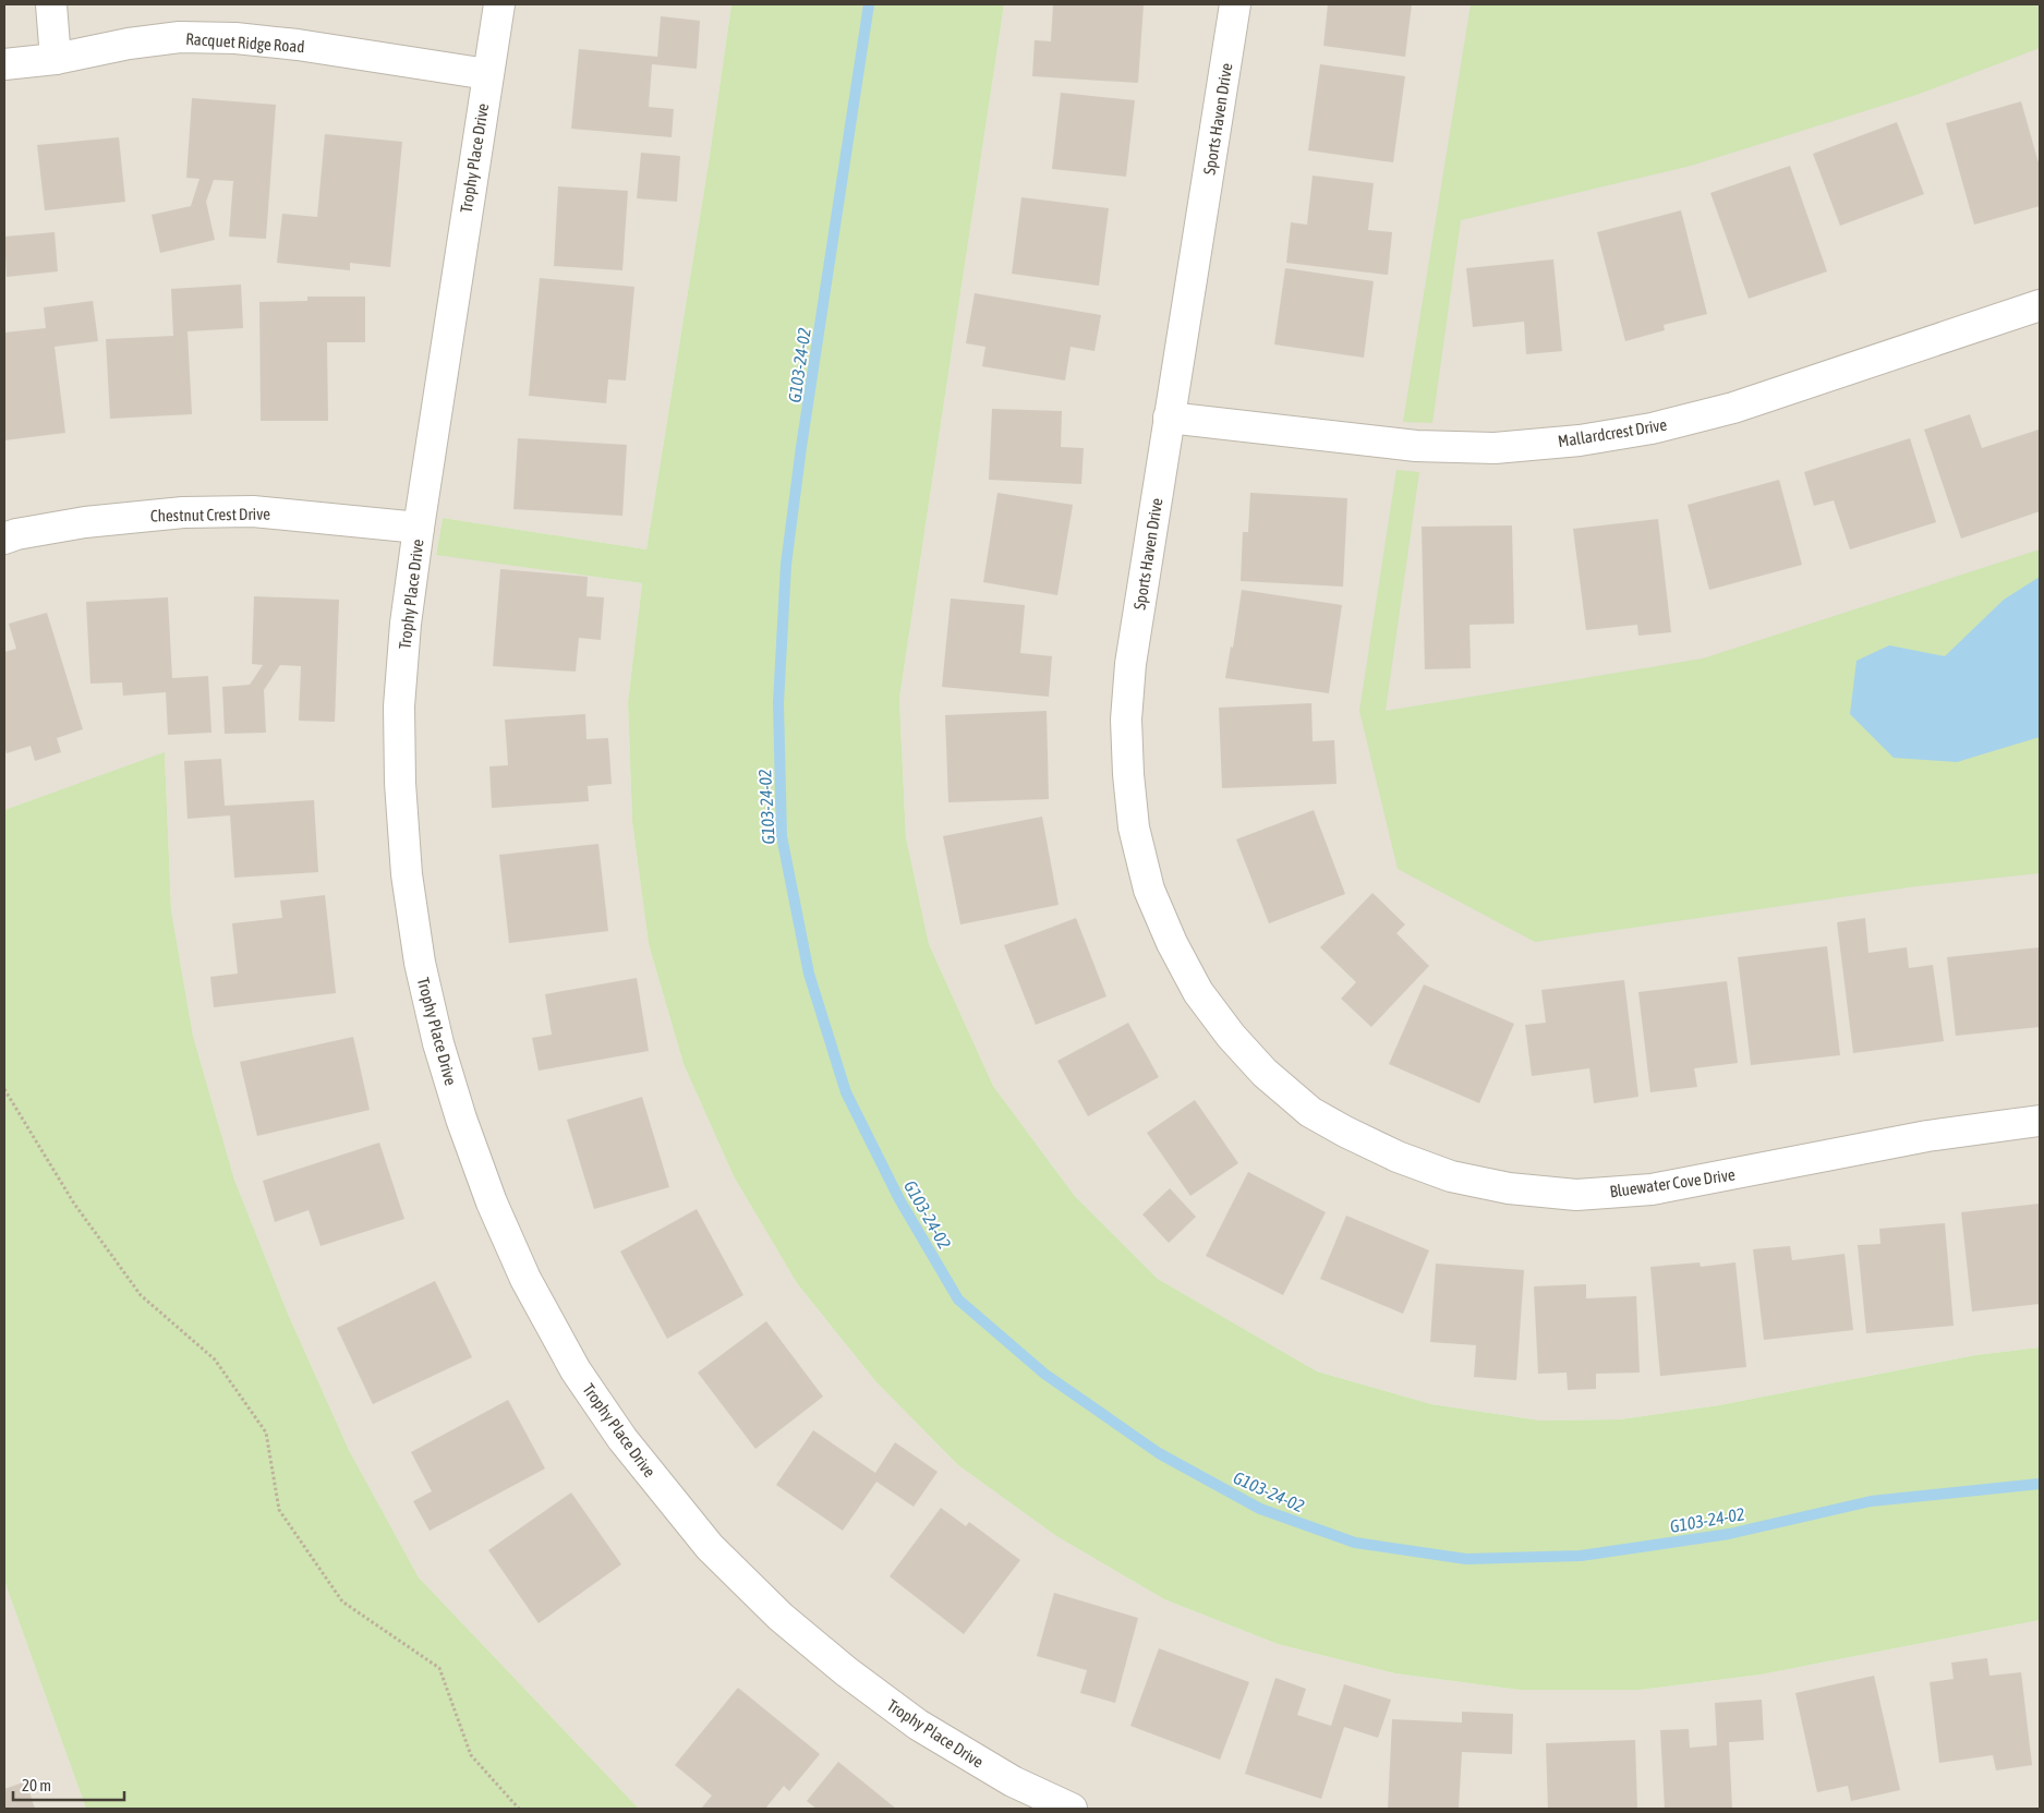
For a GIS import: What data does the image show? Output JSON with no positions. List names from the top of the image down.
{
  "streets": {
    "street": [
      "Racquet Ridge Road",
      "Sports Haven Drive",
      "Trophy Place Drive",
      "Mallardcrest Drive",
      "Chestnut Crest Drive",
      "Bluewater Cove Drive"
    ]
  },
  "crossings": [
    ["Racquet Ridge Road", "Trophy Place Drive"],
    ["Sports Haven Drive", "Mallardcrest Drive"],
    ["Sports Haven Drive", "Bluewater Cove Drive"],
    ["Trophy Place Drive", "Chestnut Crest Drive"]
  ],
  "water": ["G103-24-02"],
  "scale_bar": "20 m"
}
